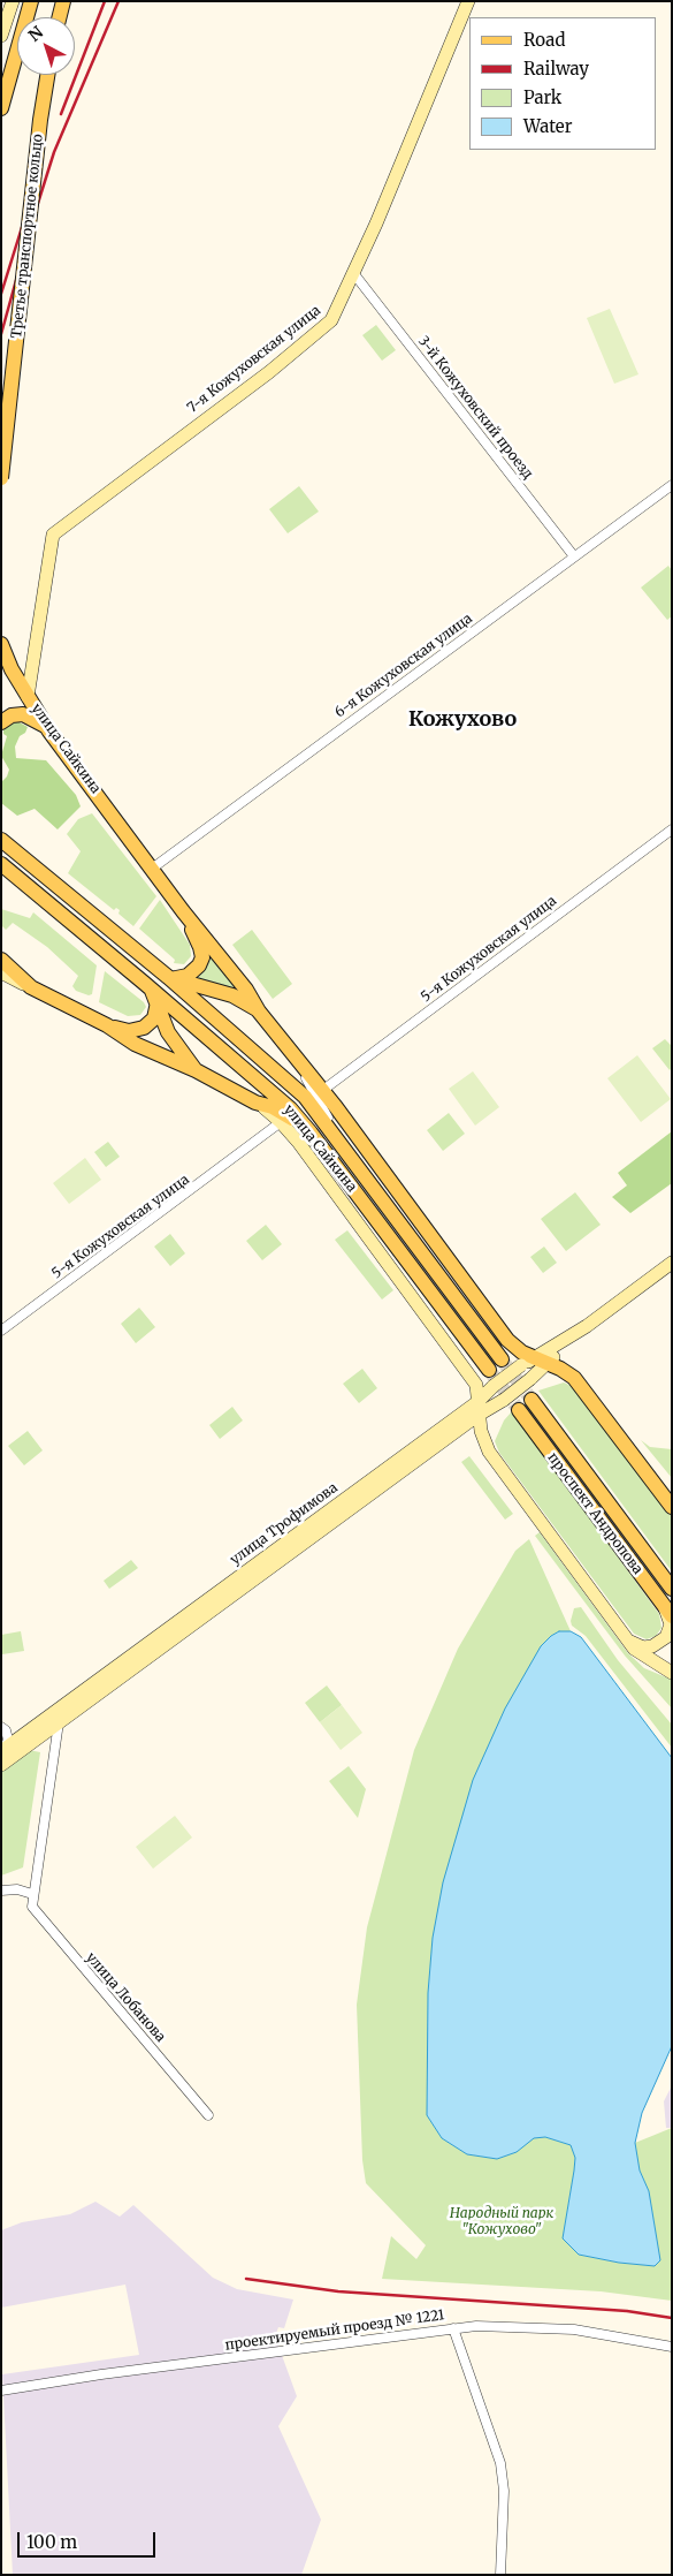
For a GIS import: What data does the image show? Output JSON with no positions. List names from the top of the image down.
{
  "streets": {
    "main road": [
      "Третье транспортное кольцо",
      "7-я Кожуховская улица",
      "улица Сайкина",
      "проспект Андропова",
      "улица Трофимова"
    ],
    "street": [
      "3-й Кожуховский проезд",
      "6-я Кожуховская улица",
      "5-я Кожуховская улица",
      "улица Лобанова",
      "проектируемый проезд № 1221"
    ]
  },
  "crossings": [
    ["7-я Кожуховская улица", "3-й Кожуховский проезд"],
    ["7-я Кожуховская улица", "улица Сайкина"],
    ["3-й Кожуховский проезд", "6-я Кожуховская улица"],
    ["6-я Кожуховская улица", "улица Сайкина"]
  ],
  "districts": ["Кожухово"],
  "parks": ["Народный парк \"Кожухово\""],
  "legend": [
    "Road",
    "Railway",
    "Park",
    "Water"
  ],
  "scale_bar": "100 m",
  "north": "top left"
}
